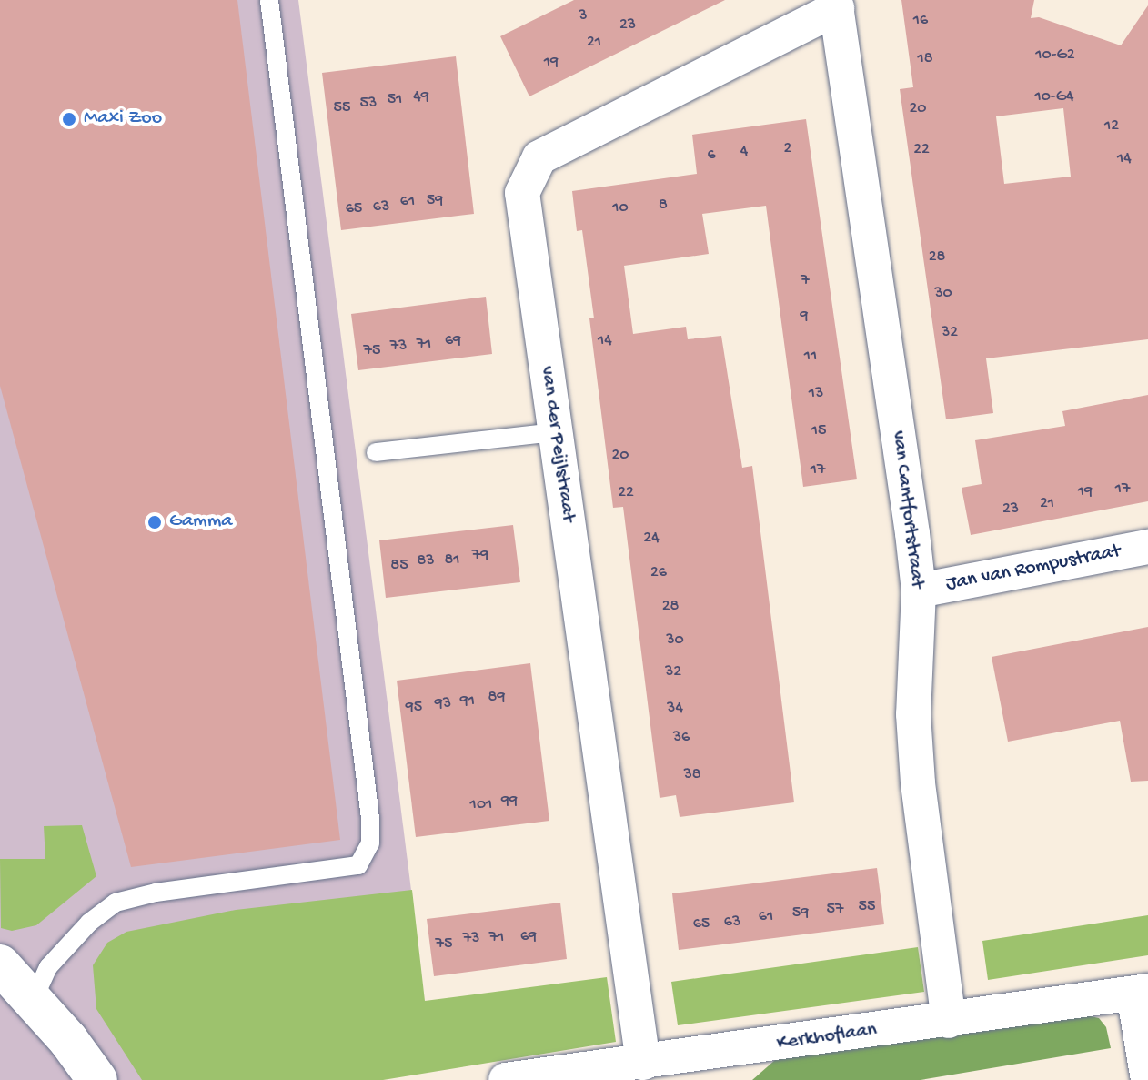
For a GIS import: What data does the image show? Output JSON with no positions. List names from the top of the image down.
{
  "streets": {
    "street": [
      "van der Peijlstraat",
      "van Cantfortstraat",
      "Jan van Rompustraat",
      "Kerkhoflaan"
    ]
  },
  "crossings": [
    ["van der Peijlstraat", "van Cantfortstraat"],
    ["van der Peijlstraat", "Kerkhoflaan"],
    ["van Cantfortstraat", "Jan van Rompustraat"],
    ["van Cantfortstraat", "Kerkhoflaan"]
  ],
  "places": ["Maxi Zoo", "Gamma"],
  "house_numbers": [
    "3",
    "16",
    "23",
    "21",
    "10-G2",
    "18",
    "19",
    "49",
    "10-G4",
    "51",
    "53",
    "55",
    "20",
    "12",
    "2",
    "22",
    "4",
    "6",
    "14",
    "59",
    "61",
    "8",
    "63",
    "10",
    "65",
    "28",
    "7",
    "30",
    "9",
    "32",
    "69",
    "14",
    "71",
    "73",
    "75",
    "11",
    "13",
    "15",
    "20",
    "17",
    "17",
    "19",
    "22",
    "21",
    "23",
    "24",
    "79",
    "81",
    "83",
    "85",
    "26",
    "28",
    "30",
    "32",
    "89",
    "91",
    "93",
    "95",
    "34",
    "36",
    "38",
    "99",
    "101",
    "55",
    "57",
    "59",
    "61",
    "63",
    "65",
    "69",
    "71",
    "73",
    "75"
  ]
}
